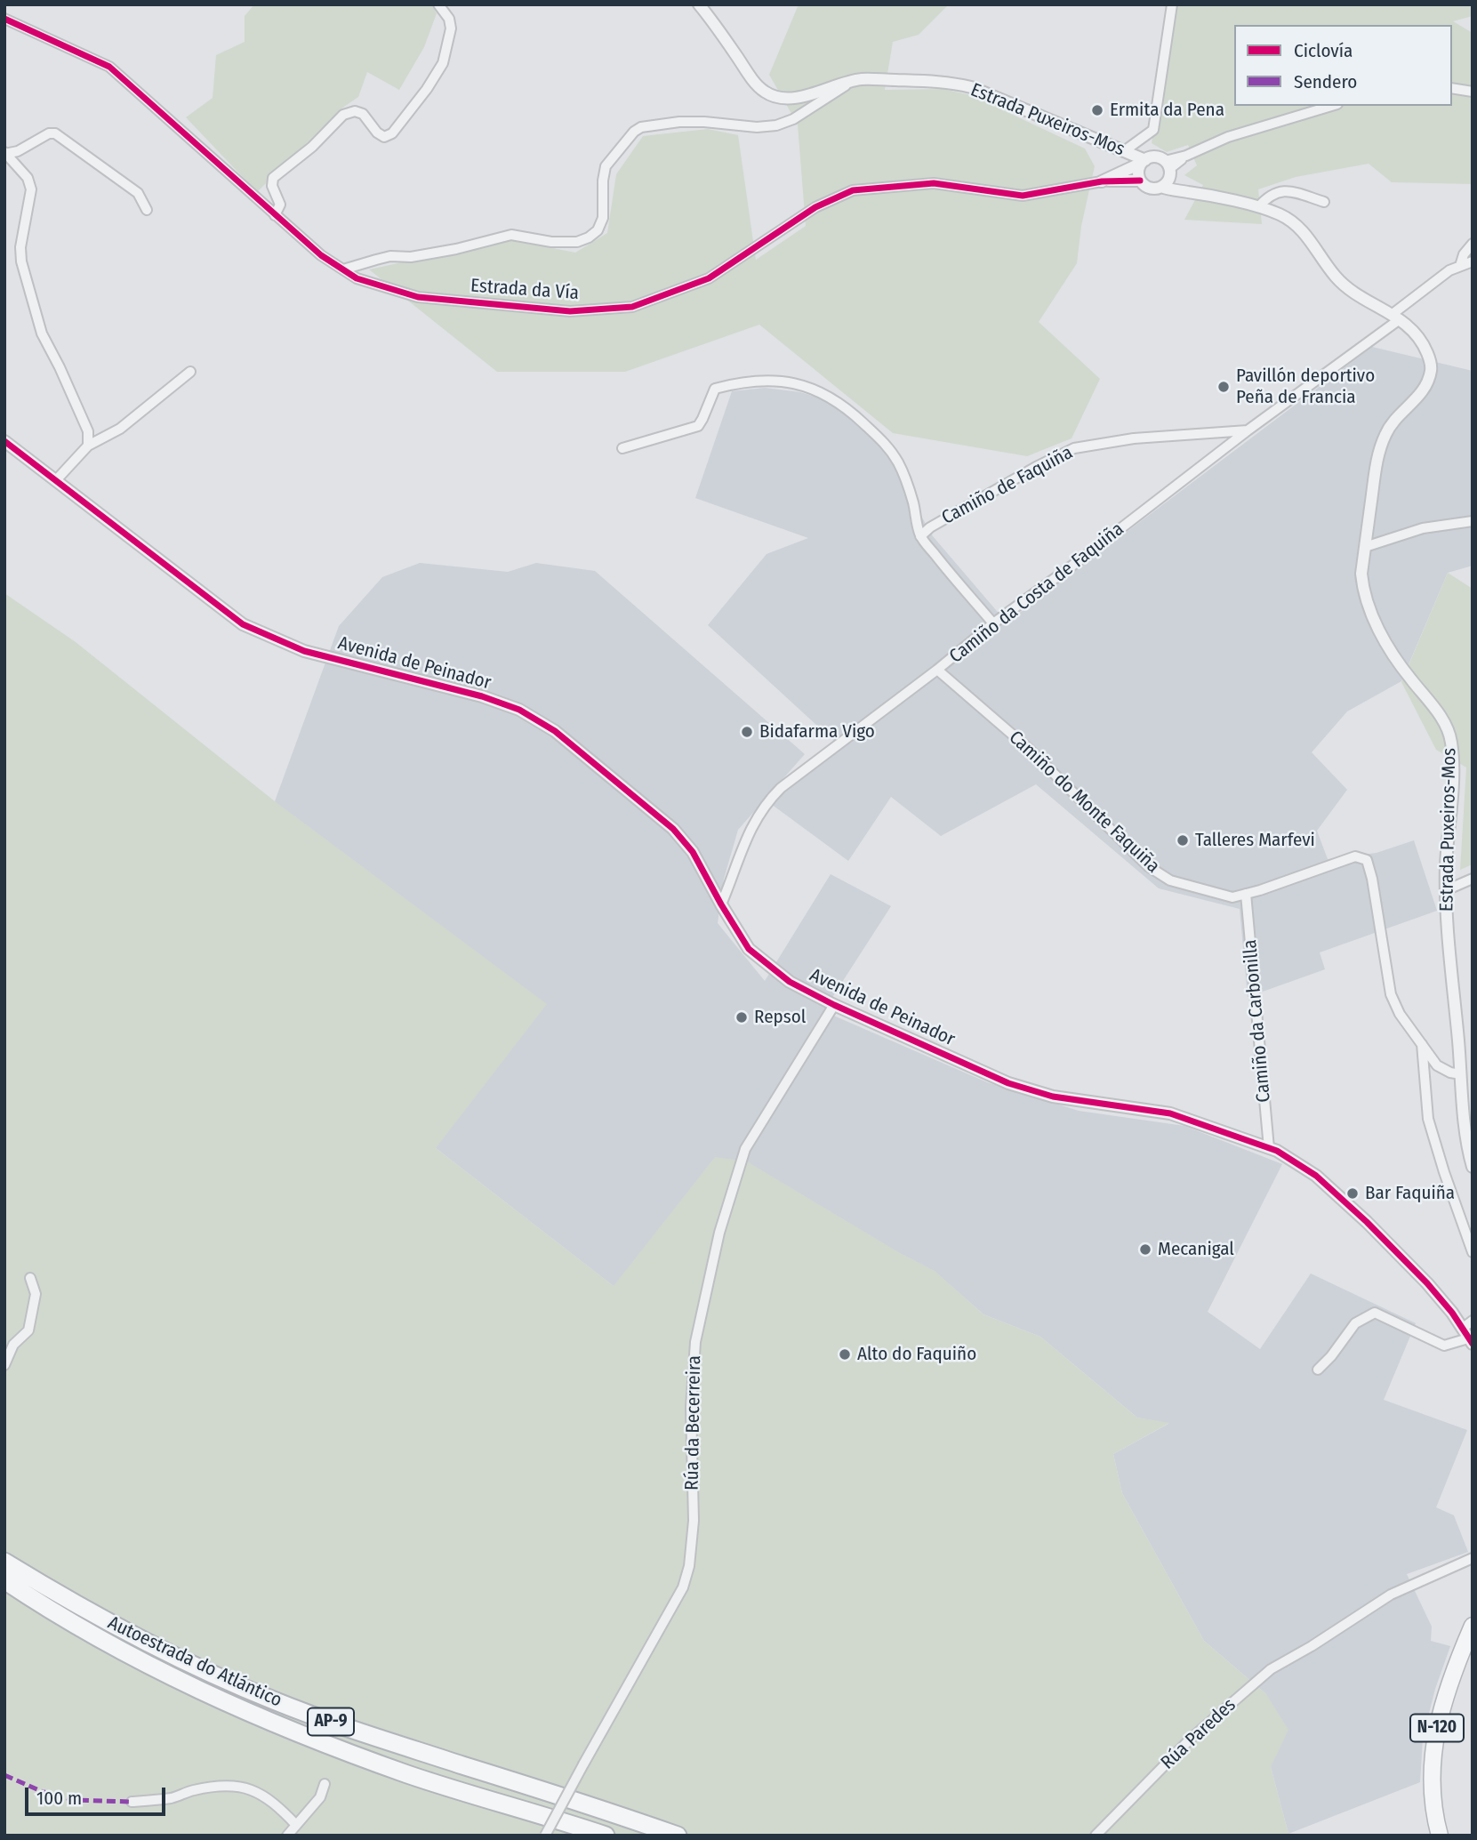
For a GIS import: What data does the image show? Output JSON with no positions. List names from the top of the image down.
{
  "streets": {
    "highway": ["Autoestrada do Atlántico", "AP-9", "N-120"],
    "street": [
      "Estrada Puxeiros-Mos",
      "Estrada da Vía",
      "Camiño de Faquiña",
      "Camiño da Costa de Faquiña",
      "Avenida de Peinador",
      "Camiño do Monte Faquiña",
      "Camiño da Carbonilla",
      "Rúa da Becerreira",
      "Rúa Paredes"
    ]
  },
  "crossings": [
    ["Estrada Puxeiros-Mos", "Camiño da Costa de Faquiña"],
    ["Estrada Puxeiros-Mos", "Camiño do Monte Faquiña"],
    ["Camiño de Faquiña", "Camiño da Costa de Faquiña"],
    ["Camiño da Costa de Faquiña", "Avenida de Peinador"],
    ["Camiño da Costa de Faquiña", "Camiño do Monte Faquiña"],
    ["Avenida de Peinador", "Camiño da Carbonilla"],
    ["Avenida de Peinador", "Rúa da Becerreira"],
    ["Camiño do Monte Faquiña", "Camiño da Carbonilla"]
  ],
  "places": [
    "Ermita da Pena",
    "Pavillón deportivo Peña de Francia",
    "Bidafarma Vigo",
    "Talleres Marfevi",
    "Repsol",
    "Bar Faquiña",
    "Mecanigal",
    "Alto do Faquiño"
  ],
  "legend": ["Ciclovía", "Sendero"],
  "scale_bar": "100 m"
}
